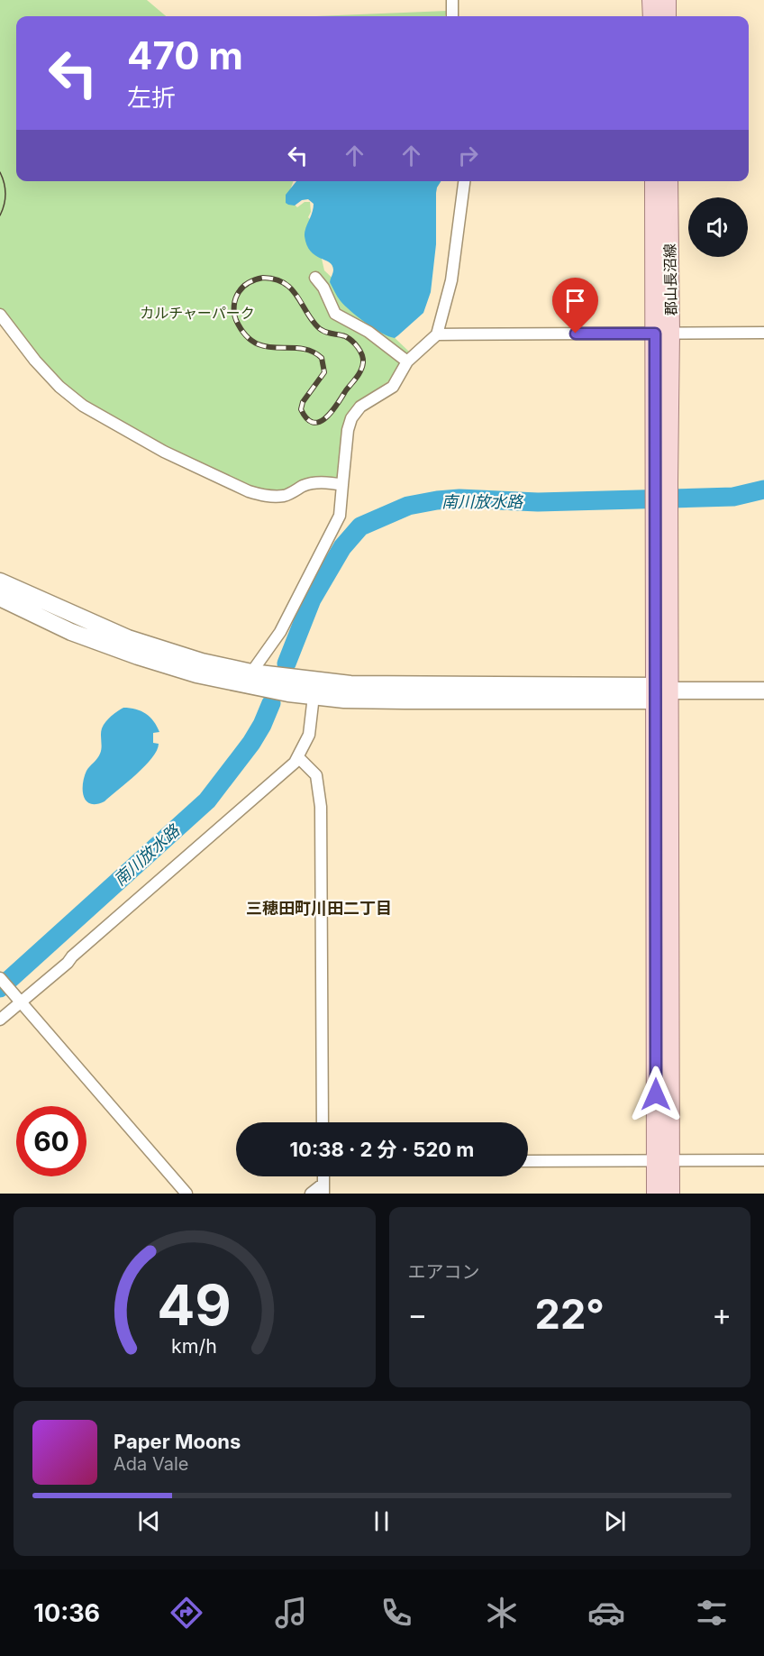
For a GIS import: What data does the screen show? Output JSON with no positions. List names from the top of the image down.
{
  "streets": {
    "main road": ["郡山長沼線"]
  },
  "districts": ["三穂田町川田二丁目"],
  "water": ["南川放水路"],
  "parks": ["カルチャーパーク"],
  "page": {
    "turn": ["470 m", "左折"],
    "limit": "60",
    "trip": "10:38 · 2 分 · 520 m",
    "tile": "エアコン",
    "heat": ["−", "22°", "+"],
    "song": ["Paper Moons", "Ada Vale"],
    "tabs": "10:36",
    "gauge": ["49", "km/h"]
  }
}
